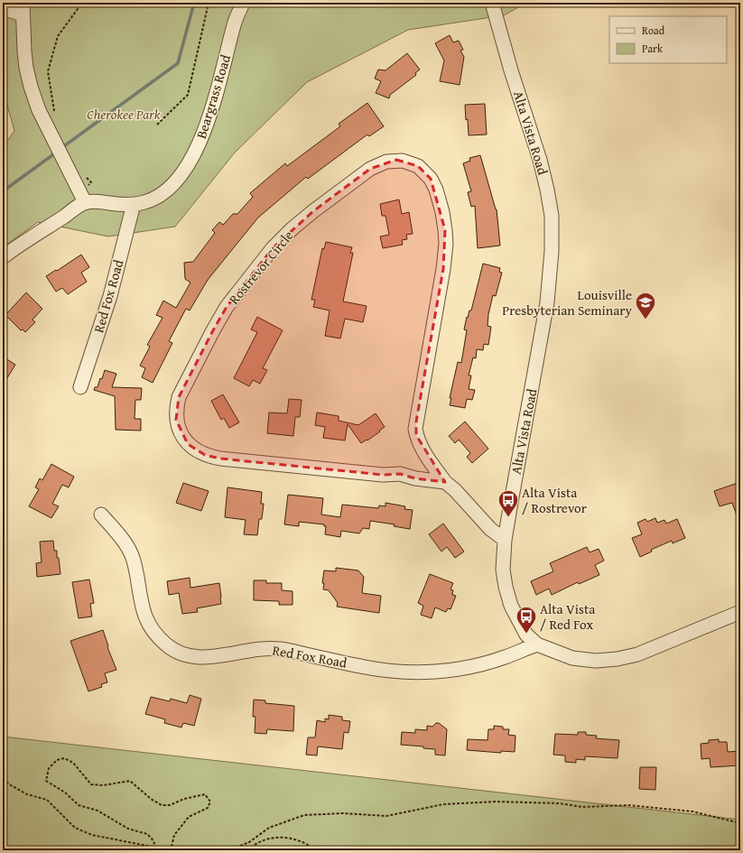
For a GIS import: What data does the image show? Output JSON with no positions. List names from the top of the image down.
{
  "streets": {
    "street": [
      "Beargrass Road",
      "Alta Vista Road",
      "Rostrevor Circle",
      "Red Fox Road"
    ]
  },
  "crossings": [
    ["Beargrass Road", "Red Fox Road"],
    ["Alta Vista Road", "Rostrevor Circle"],
    ["Alta Vista Road", "Red Fox Road"]
  ],
  "parks": ["Cherokee Park"],
  "places": {
    "school or university": ["Louisville Presbyterian Seminary"],
    "bus stop": ["Alta Vista / Rostrevor", "Alta Vista / Red Fox"]
  },
  "legend": ["Road", "Park"]
}
